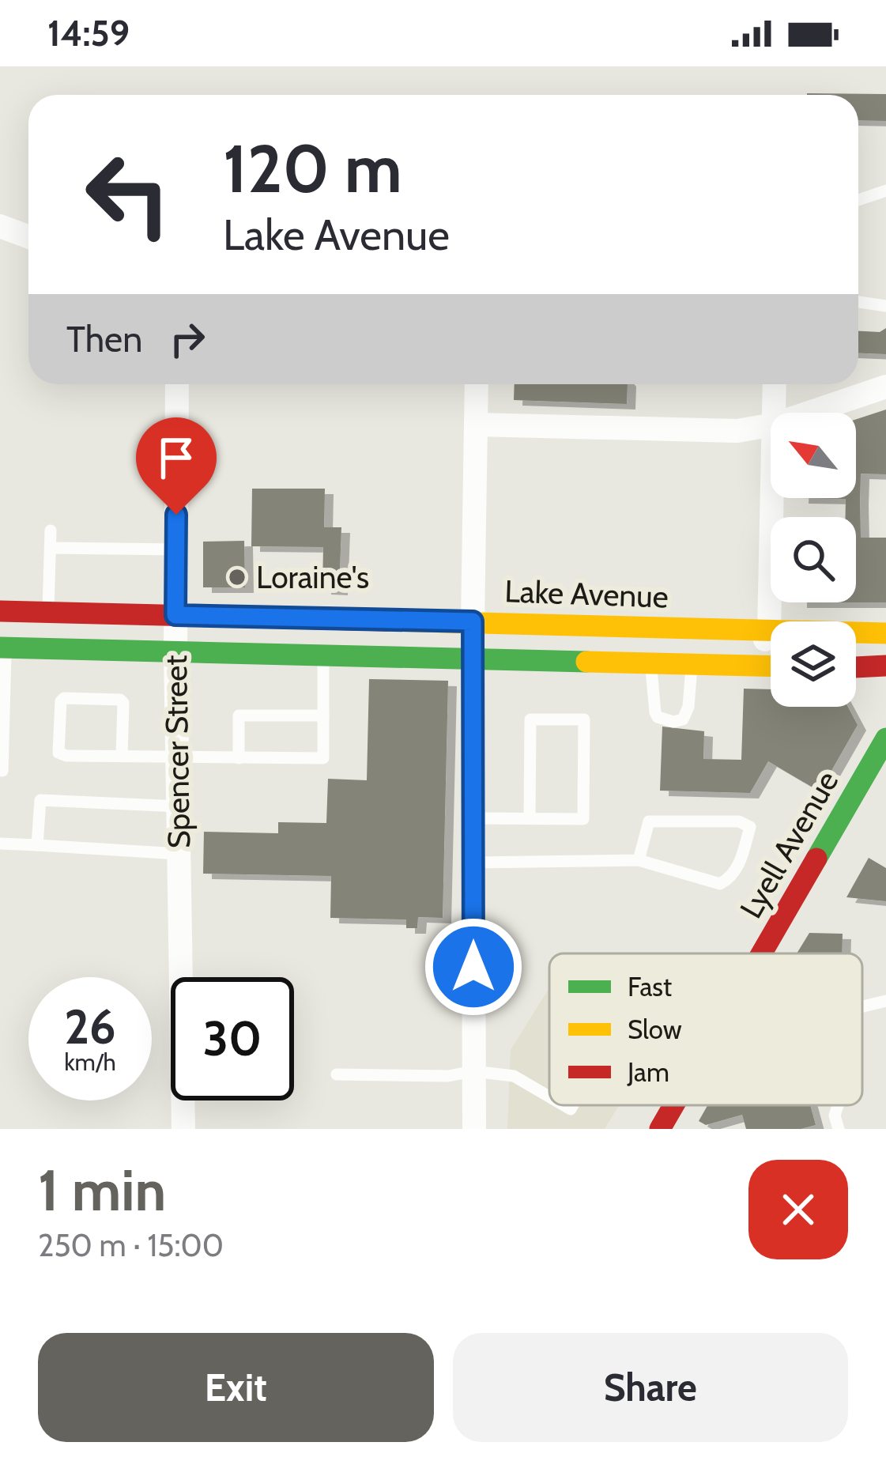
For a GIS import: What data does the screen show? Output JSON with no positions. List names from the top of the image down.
{
  "streets": {
    "main road": ["Lake Avenue", "Lyell Avenue"],
    "street": ["Spencer Street"]
  },
  "crossings": [
    ["Lake Avenue", "Spencer Street"]
  ],
  "places": ["Loraine's"],
  "legend": ["Fast", "Slow", "Jam"],
  "north": "top left",
  "page": {
    "status": "14:59",
    "turn": ["120 m", "Lake Avenue"],
    "then": "Then",
    "speed": "26 km/h",
    "limit": "30",
    "heading": ["1 min", "250 m · 15:00"],
    "buttons": ["Exit", "Share"]
  }
}
